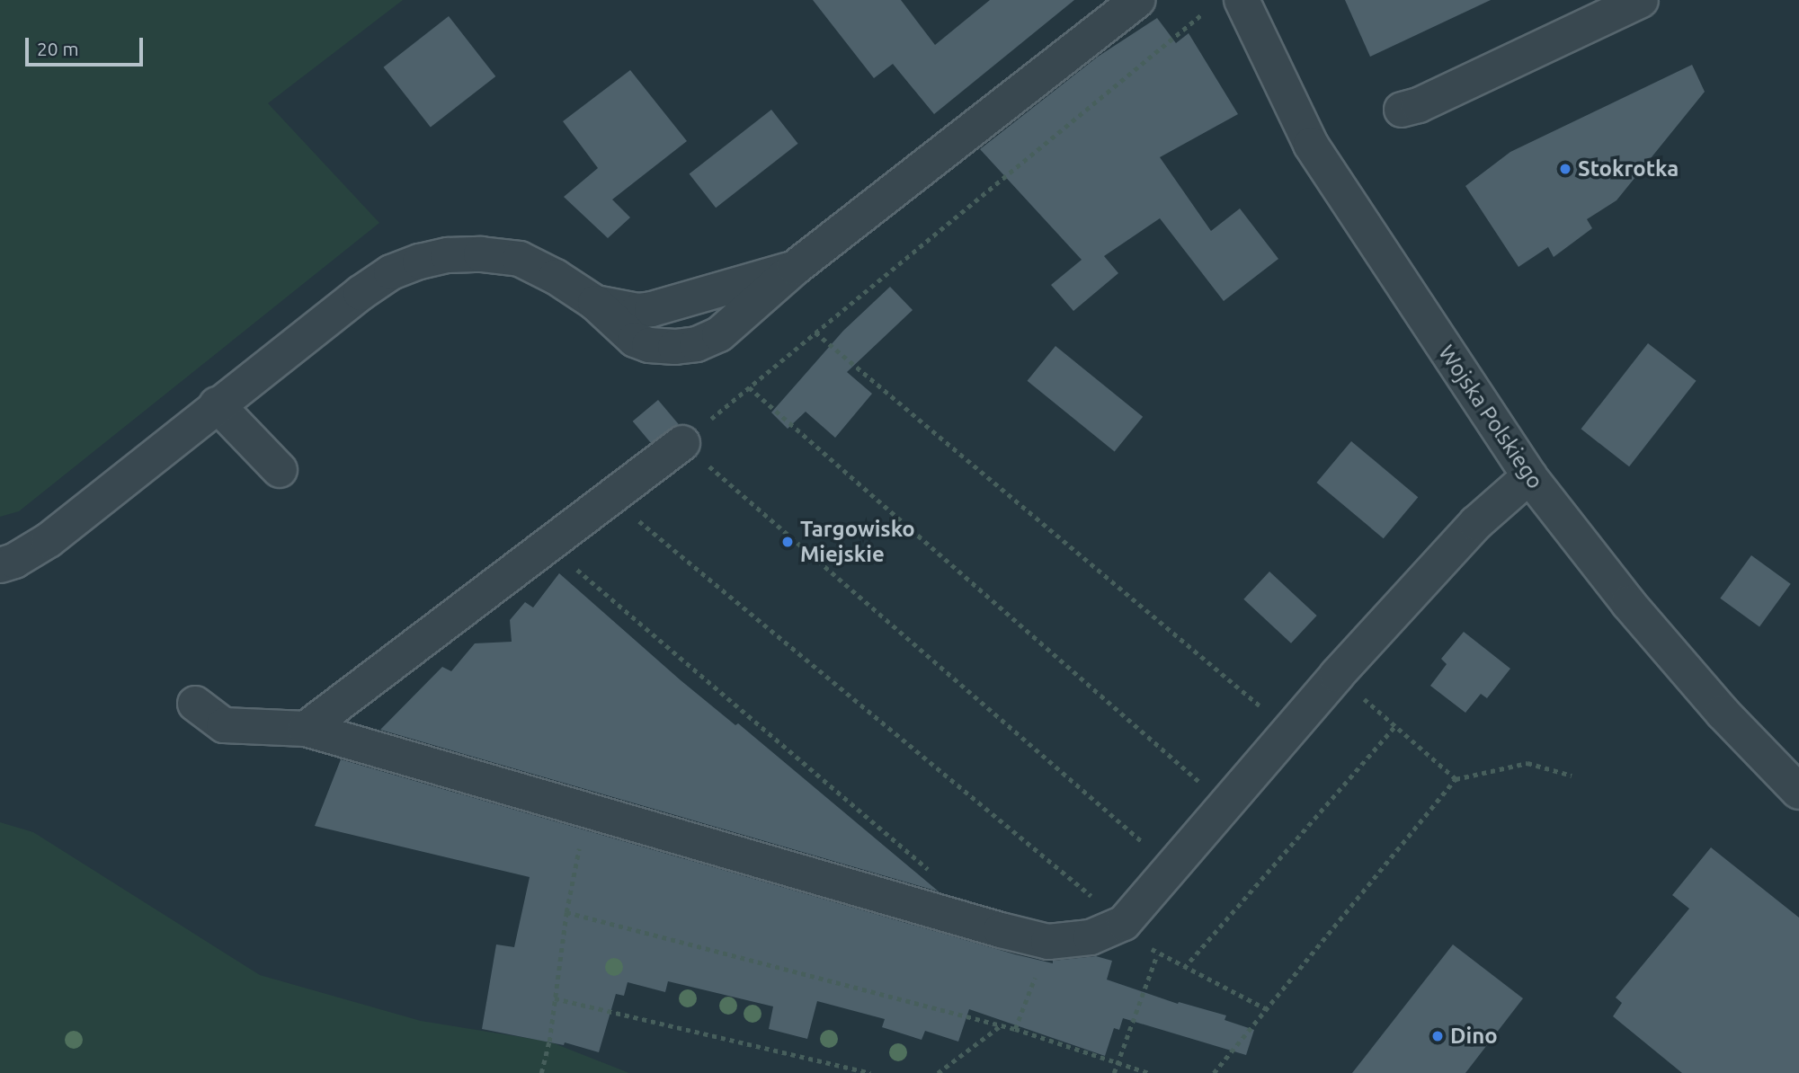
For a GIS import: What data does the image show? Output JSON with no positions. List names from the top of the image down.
{
  "streets": {
    "street": ["Wojska Polskiego"]
  },
  "places": ["Stokrotka", "Targowisko Miejskie", "Dino"],
  "scale_bar": "20 m"
}
